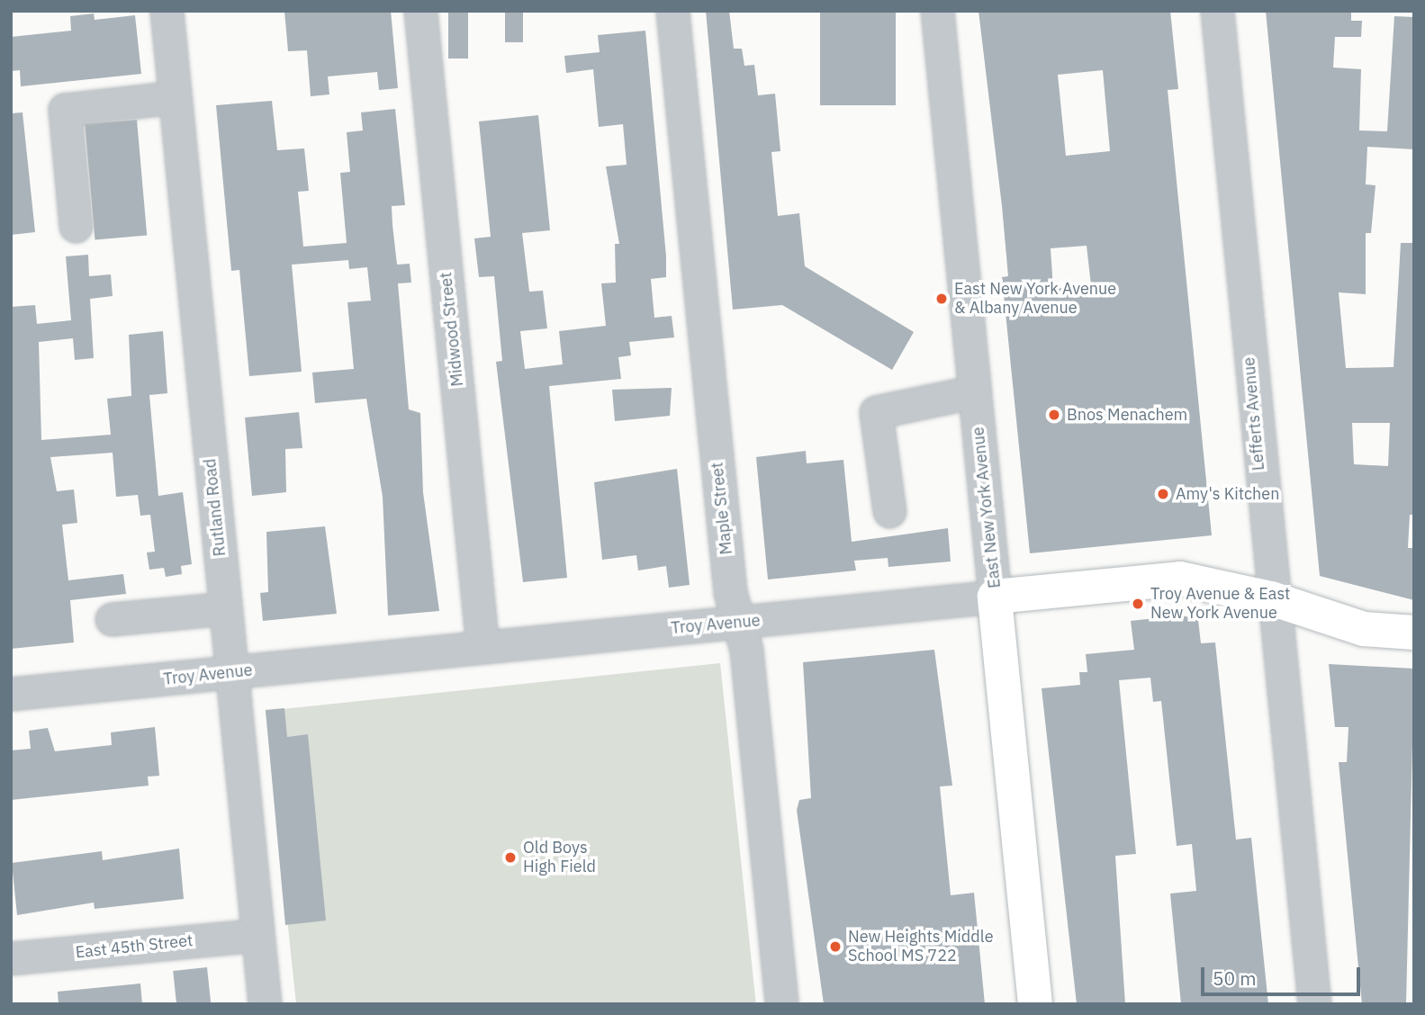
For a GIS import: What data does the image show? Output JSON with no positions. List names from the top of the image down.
{
  "streets": {
    "main road": ["East New York Avenue", "Troy Avenue"],
    "street": [
      "Midwood Street",
      "Lefferts Avenue",
      "Rutland Road",
      "Maple Street",
      "East 45th Street"
    ]
  },
  "crossings": [
    ["Midwood Street", "Troy Avenue"],
    ["Lefferts Avenue", "Troy Avenue"],
    ["Rutland Road", "Troy Avenue"],
    ["Rutland Road", "East 45th Street"],
    ["East New York Avenue", "Troy Avenue"],
    ["Maple Street", "Troy Avenue"]
  ],
  "places": [
    "East New York Avenue & Albany Avenue",
    "Bnos Menachem",
    "Amy's Kitchen",
    "Troy Avenue & East New York Avenue",
    "Old Boys High Field",
    "New Heights Middle School MS 722"
  ],
  "scale_bar": "50 m"
}
